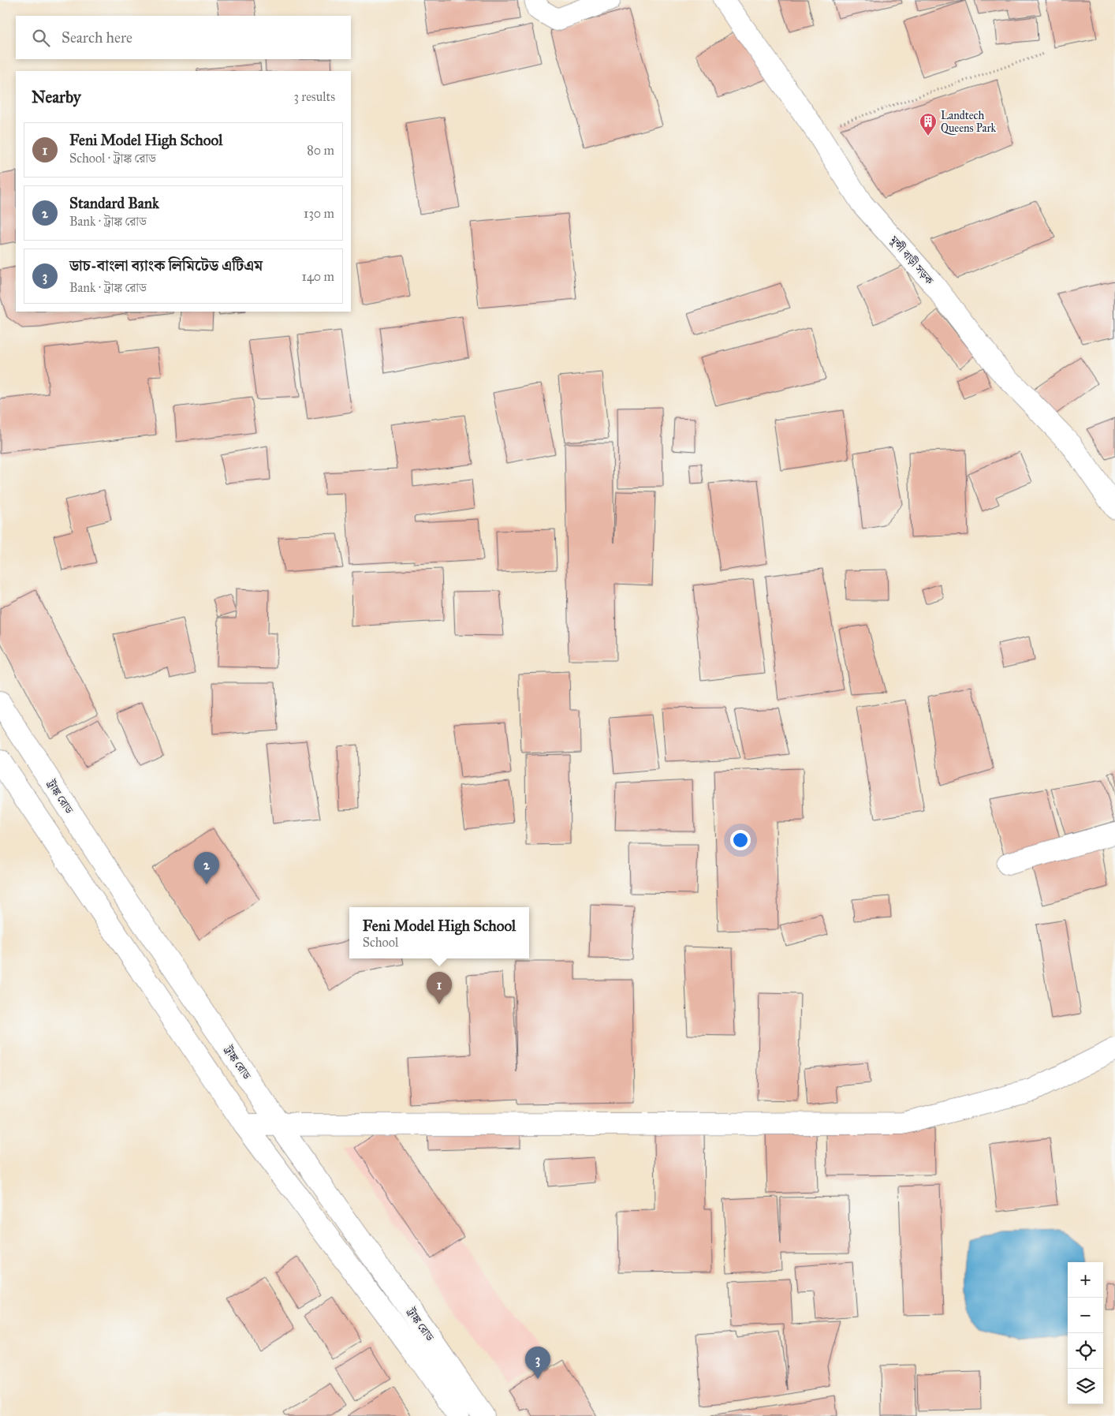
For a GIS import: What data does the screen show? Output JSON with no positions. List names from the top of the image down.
{
  "streets": {
    "street": ["মুন্সী বাড়ী সড়ক", "ট্রাঙ্ক রোড"]
  },
  "places": {
    "building": ["Landtech Queens Park"]
  },
  "page": {
    "search": "Search here",
    "heading": ["Nearby", "3 results"],
    "list": [
      {
        "mark": "1",
        "name": "Feni Model High School",
        "note": "School · ট্রাঙ্ক রোড",
        "value": "80 m"
      },
      {
        "mark": "2",
        "name": "Standard Bank",
        "note": "Bank · ট্রাঙ্ক রোড",
        "value": "130 m"
      },
      {
        "mark": "3",
        "name": "ডাচ-বাংলা ব্যাংক লিমিটেড এটিএম",
        "note": "Bank · ট্রাঙ্ক রোড",
        "value": "140 m"
      }
    ],
    "pins": ["2", "1", "3"],
    "popup": ["Feni Model High School", "School"],
    "map_buttons": ["+", "−"]
  }
}
